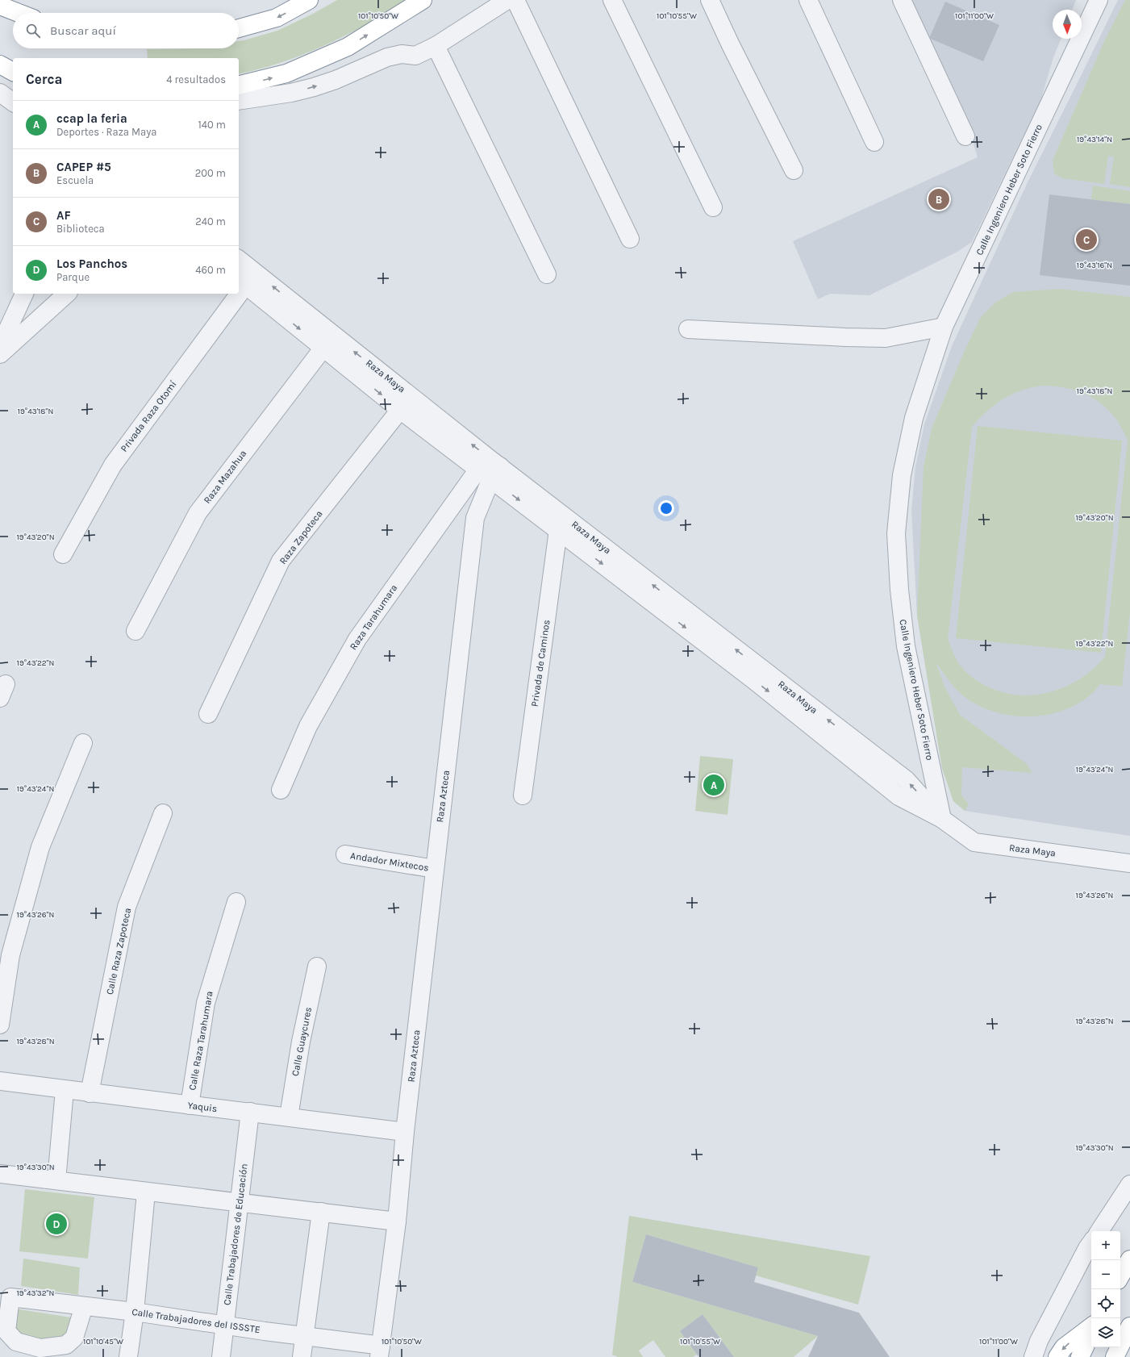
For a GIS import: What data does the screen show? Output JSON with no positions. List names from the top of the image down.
{
  "streets": {
    "street": [
      "Calle Ingeniero Heber Soto Fierro",
      "Raza Maya",
      "Privada Raza Otomí",
      "Raza Mazahua",
      "Raza Zapoteca",
      "Raza Tarahumara",
      "Privada de Caminos",
      "Raza Azteca",
      "Andador Mixtecos",
      "Calle Raza Zapoteca",
      "Calle Raza Tarahumara",
      "Calle Guaycures",
      "Yaquis",
      "Calle Trabajadores de Educación",
      "Calle Trabajadores del ISSSTE"
    ]
  },
  "crossings": [
    ["Calle Ingeniero Heber Soto Fierro", "Raza Maya"],
    ["Raza Maya", "Raza Mazahua"],
    ["Raza Maya", "Raza Zapoteca"],
    ["Raza Maya", "Raza Tarahumara"],
    ["Raza Maya", "Privada de Caminos"],
    ["Raza Maya", "Raza Azteca"],
    ["Raza Tarahumara", "Raza Azteca"],
    ["Raza Azteca", "Andador Mixtecos"],
    ["Raza Azteca", "Yaquis"],
    ["Raza Azteca", "Calle Trabajadores del ISSSTE"],
    ["Calle Raza Zapoteca", "Yaquis"],
    ["Calle Raza Tarahumara", "Yaquis"],
    ["Calle Guaycures", "Yaquis"],
    ["Yaquis", "Calle Trabajadores de Educación"],
    ["Calle Trabajadores de Educación", "Calle Trabajadores del ISSSTE"]
  ],
  "north": "bottom",
  "page": {
    "search": "Buscar aquí",
    "heading": ["Cerca", "4 resultados"],
    "list": [
      {
        "mark": "A",
        "name": "ccap la feria",
        "note": "Deportes · Raza Maya",
        "value": "140 m"
      },
      {
        "mark": "B",
        "name": "CAPEP #5",
        "note": "Escuela",
        "value": "200 m"
      },
      {
        "mark": "C",
        "name": "AF",
        "note": "Biblioteca",
        "value": "240 m"
      },
      {
        "mark": "D",
        "name": "Los Panchos",
        "note": "Parque",
        "value": "460 m"
      }
    ],
    "pins": [
      "B",
      "C",
      "A",
      "D"
    ],
    "map_buttons": ["+", "−"]
  },
  "coordinates": [
    "101°10'50\"W",
    "101°10'55\"W",
    "101°11'00\"W",
    "19°43'14\"N",
    "19°43'16\"N",
    "19°43'18\"N",
    "19°43'20\"N",
    "19°43'22\"N",
    "19°43'24\"N",
    "19°43'26\"N",
    "19°43'28\"N",
    "19°43'30\"N",
    "19°43'32\"N",
    "101°10'45\"W"
  ]
}
